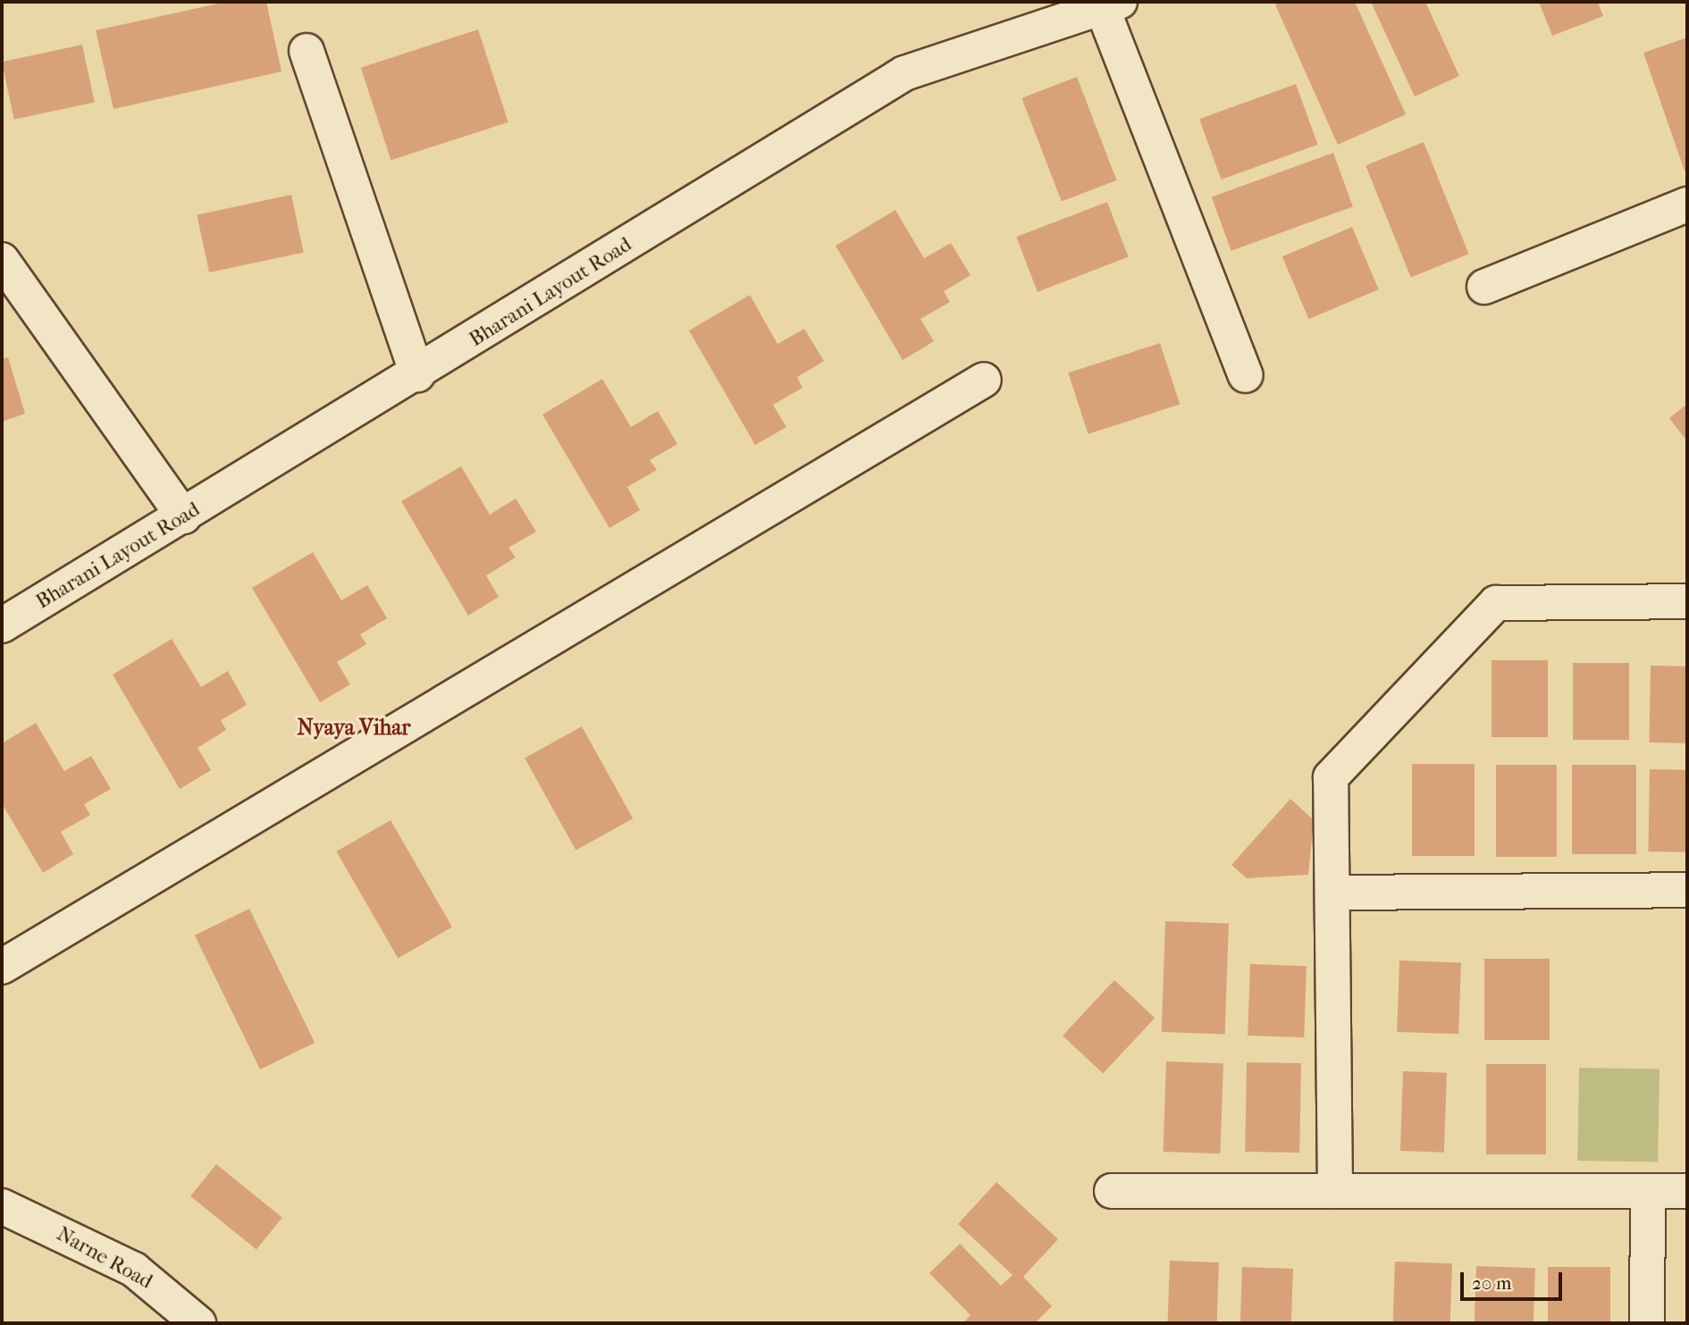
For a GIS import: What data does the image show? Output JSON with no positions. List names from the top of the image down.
{
  "streets": {
    "street": ["Bharani Layout Road", "Narne Road"]
  },
  "districts": ["Nyaya Vihar"],
  "scale_bar": "20 m"
}
